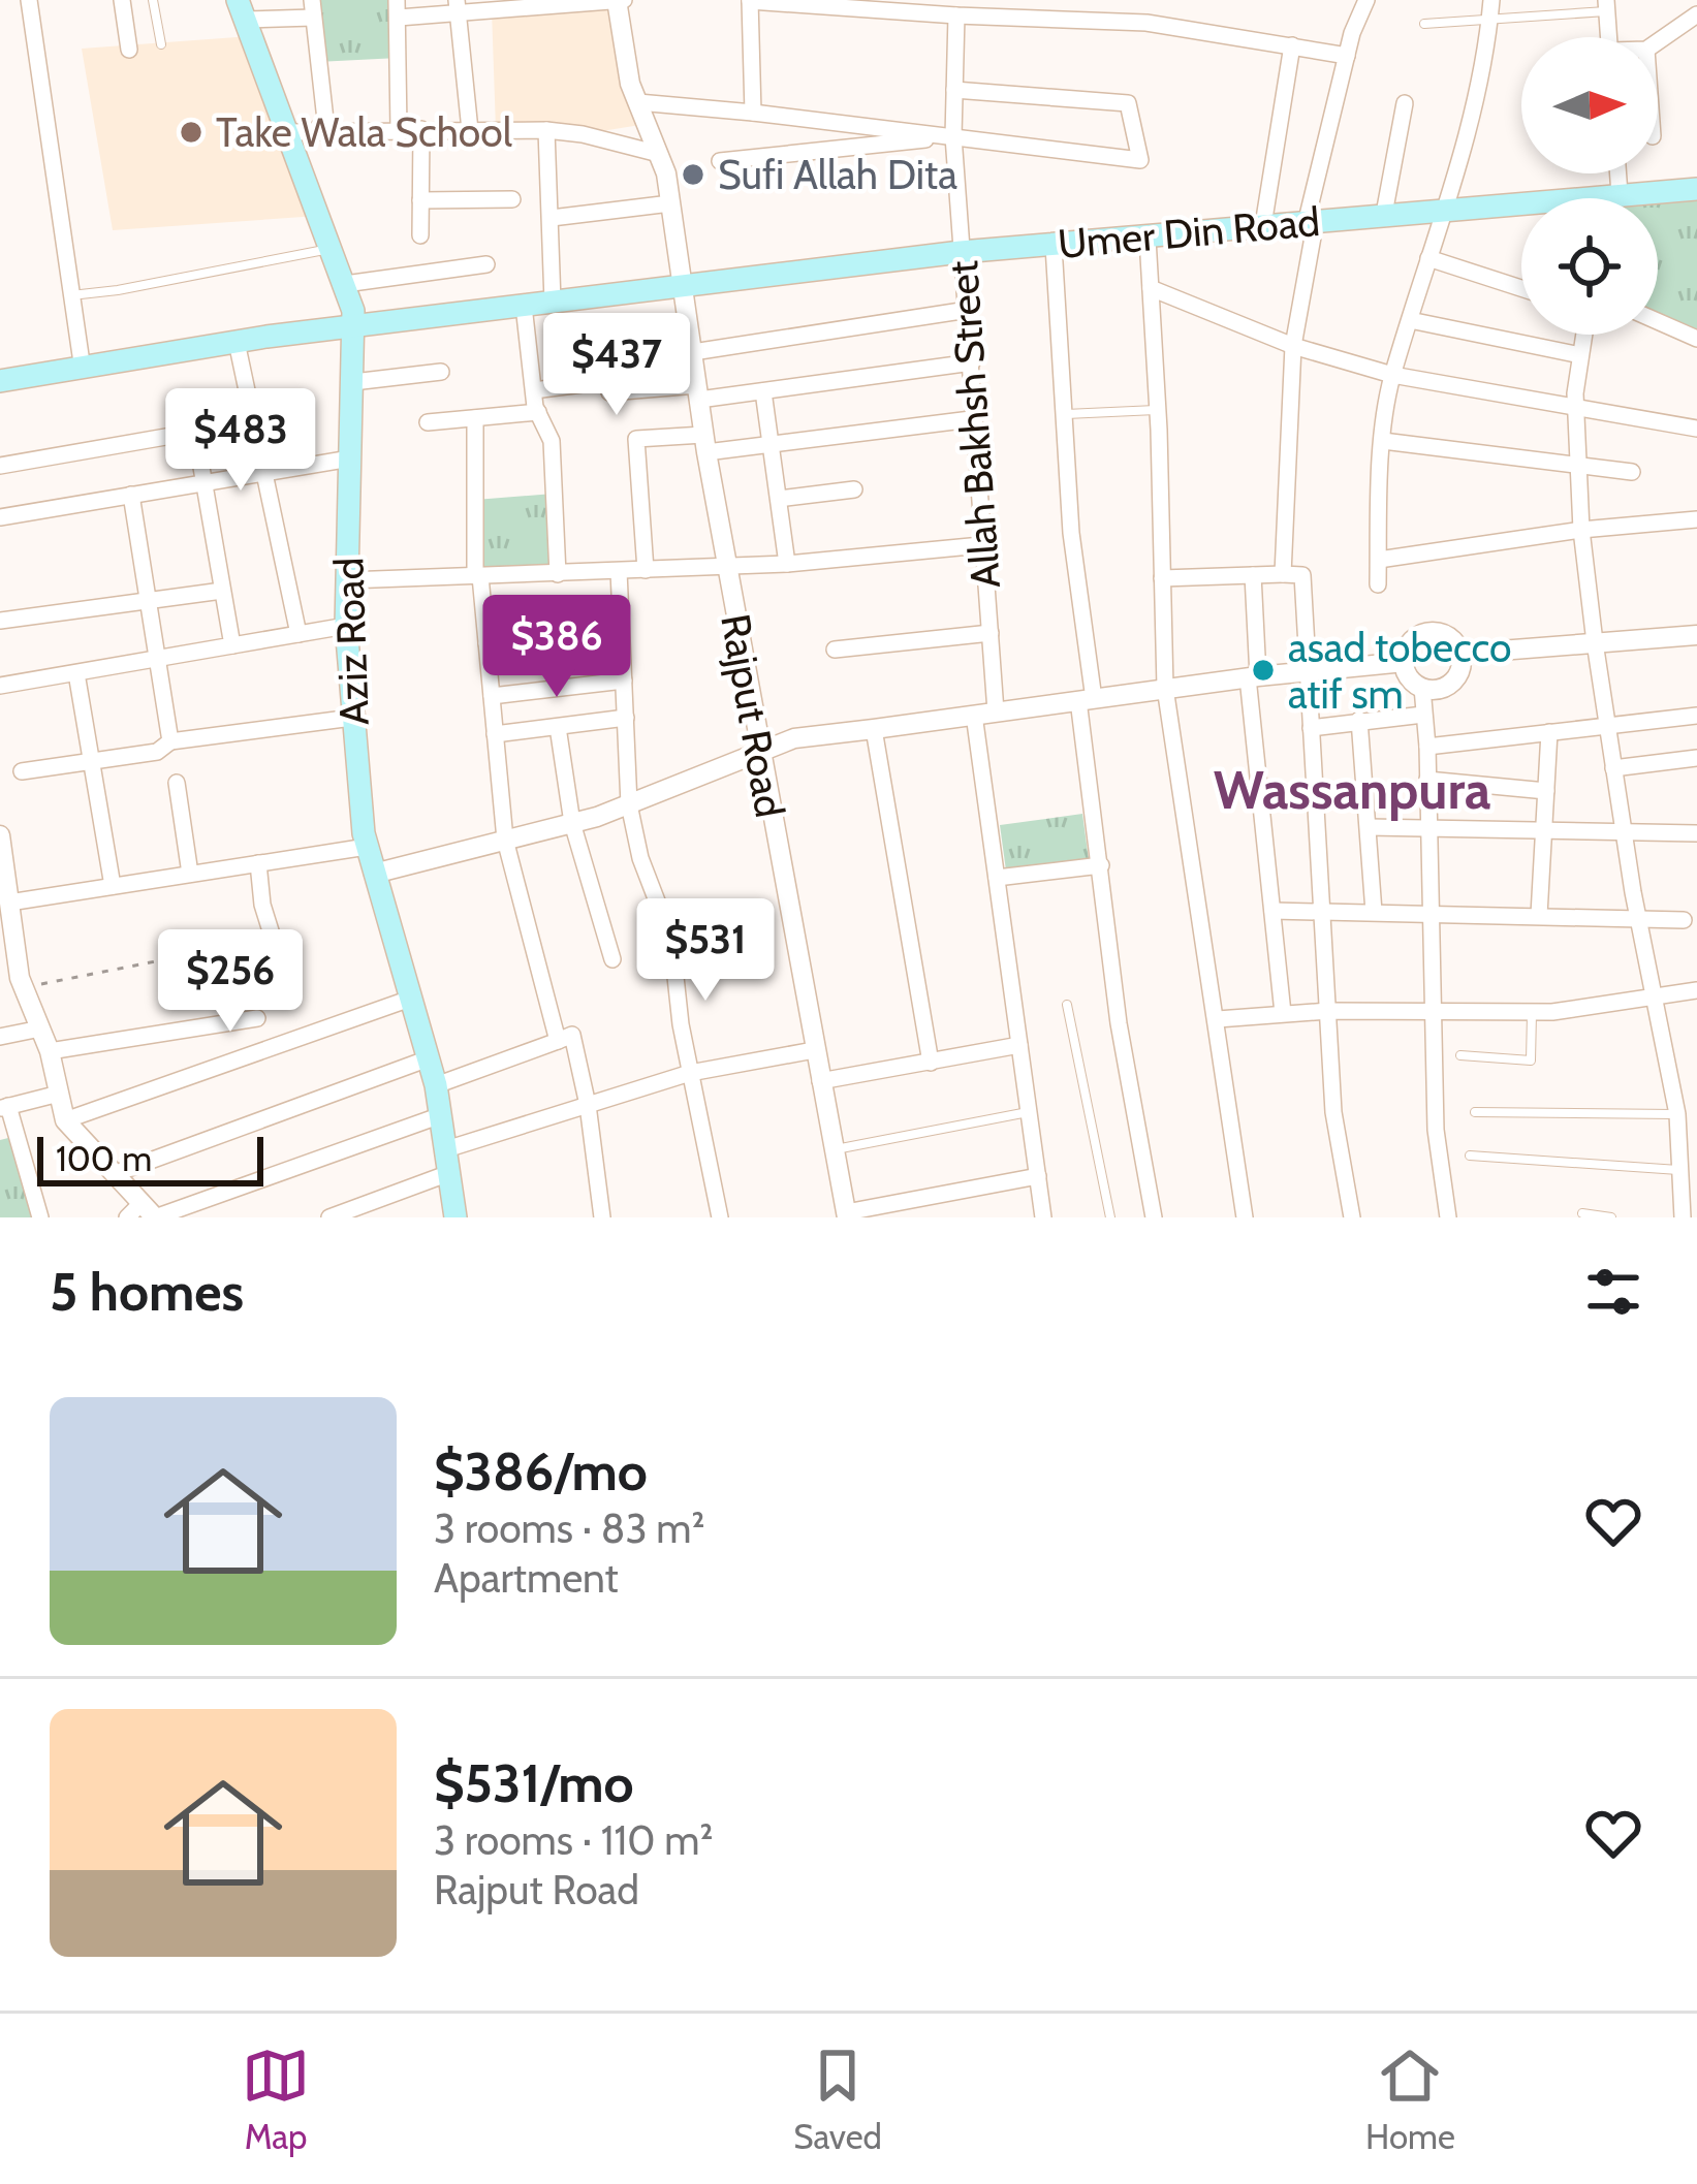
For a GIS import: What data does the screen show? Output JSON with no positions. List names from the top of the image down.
{
  "streets": {
    "main road": ["Umer Din Road", "Aziz Road"],
    "street": ["Allah Bakhsh Street", "Rajput Road"]
  },
  "crossings": [
    ["Umer Din Road", "Allah Bakhsh Street"],
    ["Umer Din Road", "Aziz Road"],
    ["Umer Din Road", "Rajput Road"]
  ],
  "districts": ["Wassanpura"],
  "places": ["Take Wala School", "Sufi Allah Dita", "asad tobecco atif sm"],
  "scale_bar": "100 m",
  "north": "right",
  "page": {
    "price": [
      "$437",
      "$483",
      "$386",
      "$531",
      "$256"
    ],
    "scale": "100 m",
    "heading": "5 homes",
    "list": [
      {
        "name": "$386/mo",
        "note": "3 rooms · 83 m² · Apartment"
      },
      {
        "name": "$531/mo",
        "note": "3 rooms · 110 m² · Rajput Road"
      }
    ],
    "tabs": ["Map", "Saved", "Home"]
  }
}
